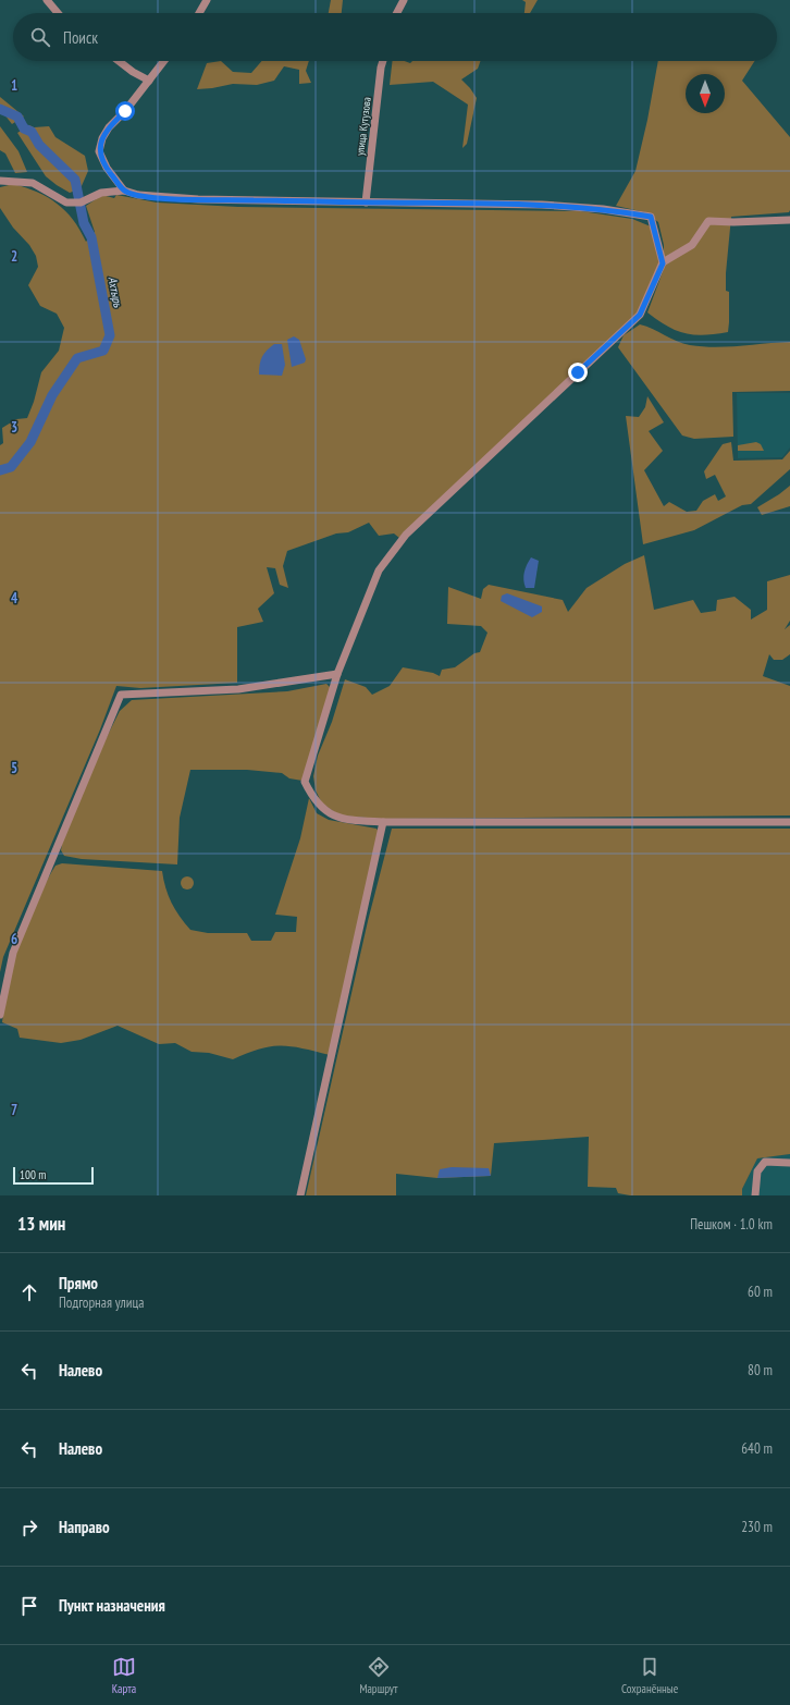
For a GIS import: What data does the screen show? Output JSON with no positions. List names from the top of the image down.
{
  "streets": {
    "street": ["улица Кутузова"]
  },
  "water": ["Ахтырь"],
  "scale_bar": "100 m",
  "north": "bottom",
  "page": {
    "search": "Поиск",
    "scale": "100 m",
    "heading": ["13 мин", "Пешком · 1.0 km"],
    "list": [
      ["Прямо", "Подгорная улица", "60 m"],
      ["Налево", "80 m"],
      ["Налево", "640 m"],
      ["Направо", "230 m"],
      "Пункт назначения"
    ],
    "nav": ["Карта", "Маршрут", "Сохранённые"]
  },
  "grid": {
    "rows": [
      "1",
      "2",
      "3",
      "4",
      "5",
      "6",
      "7"
    ]
  }
}
